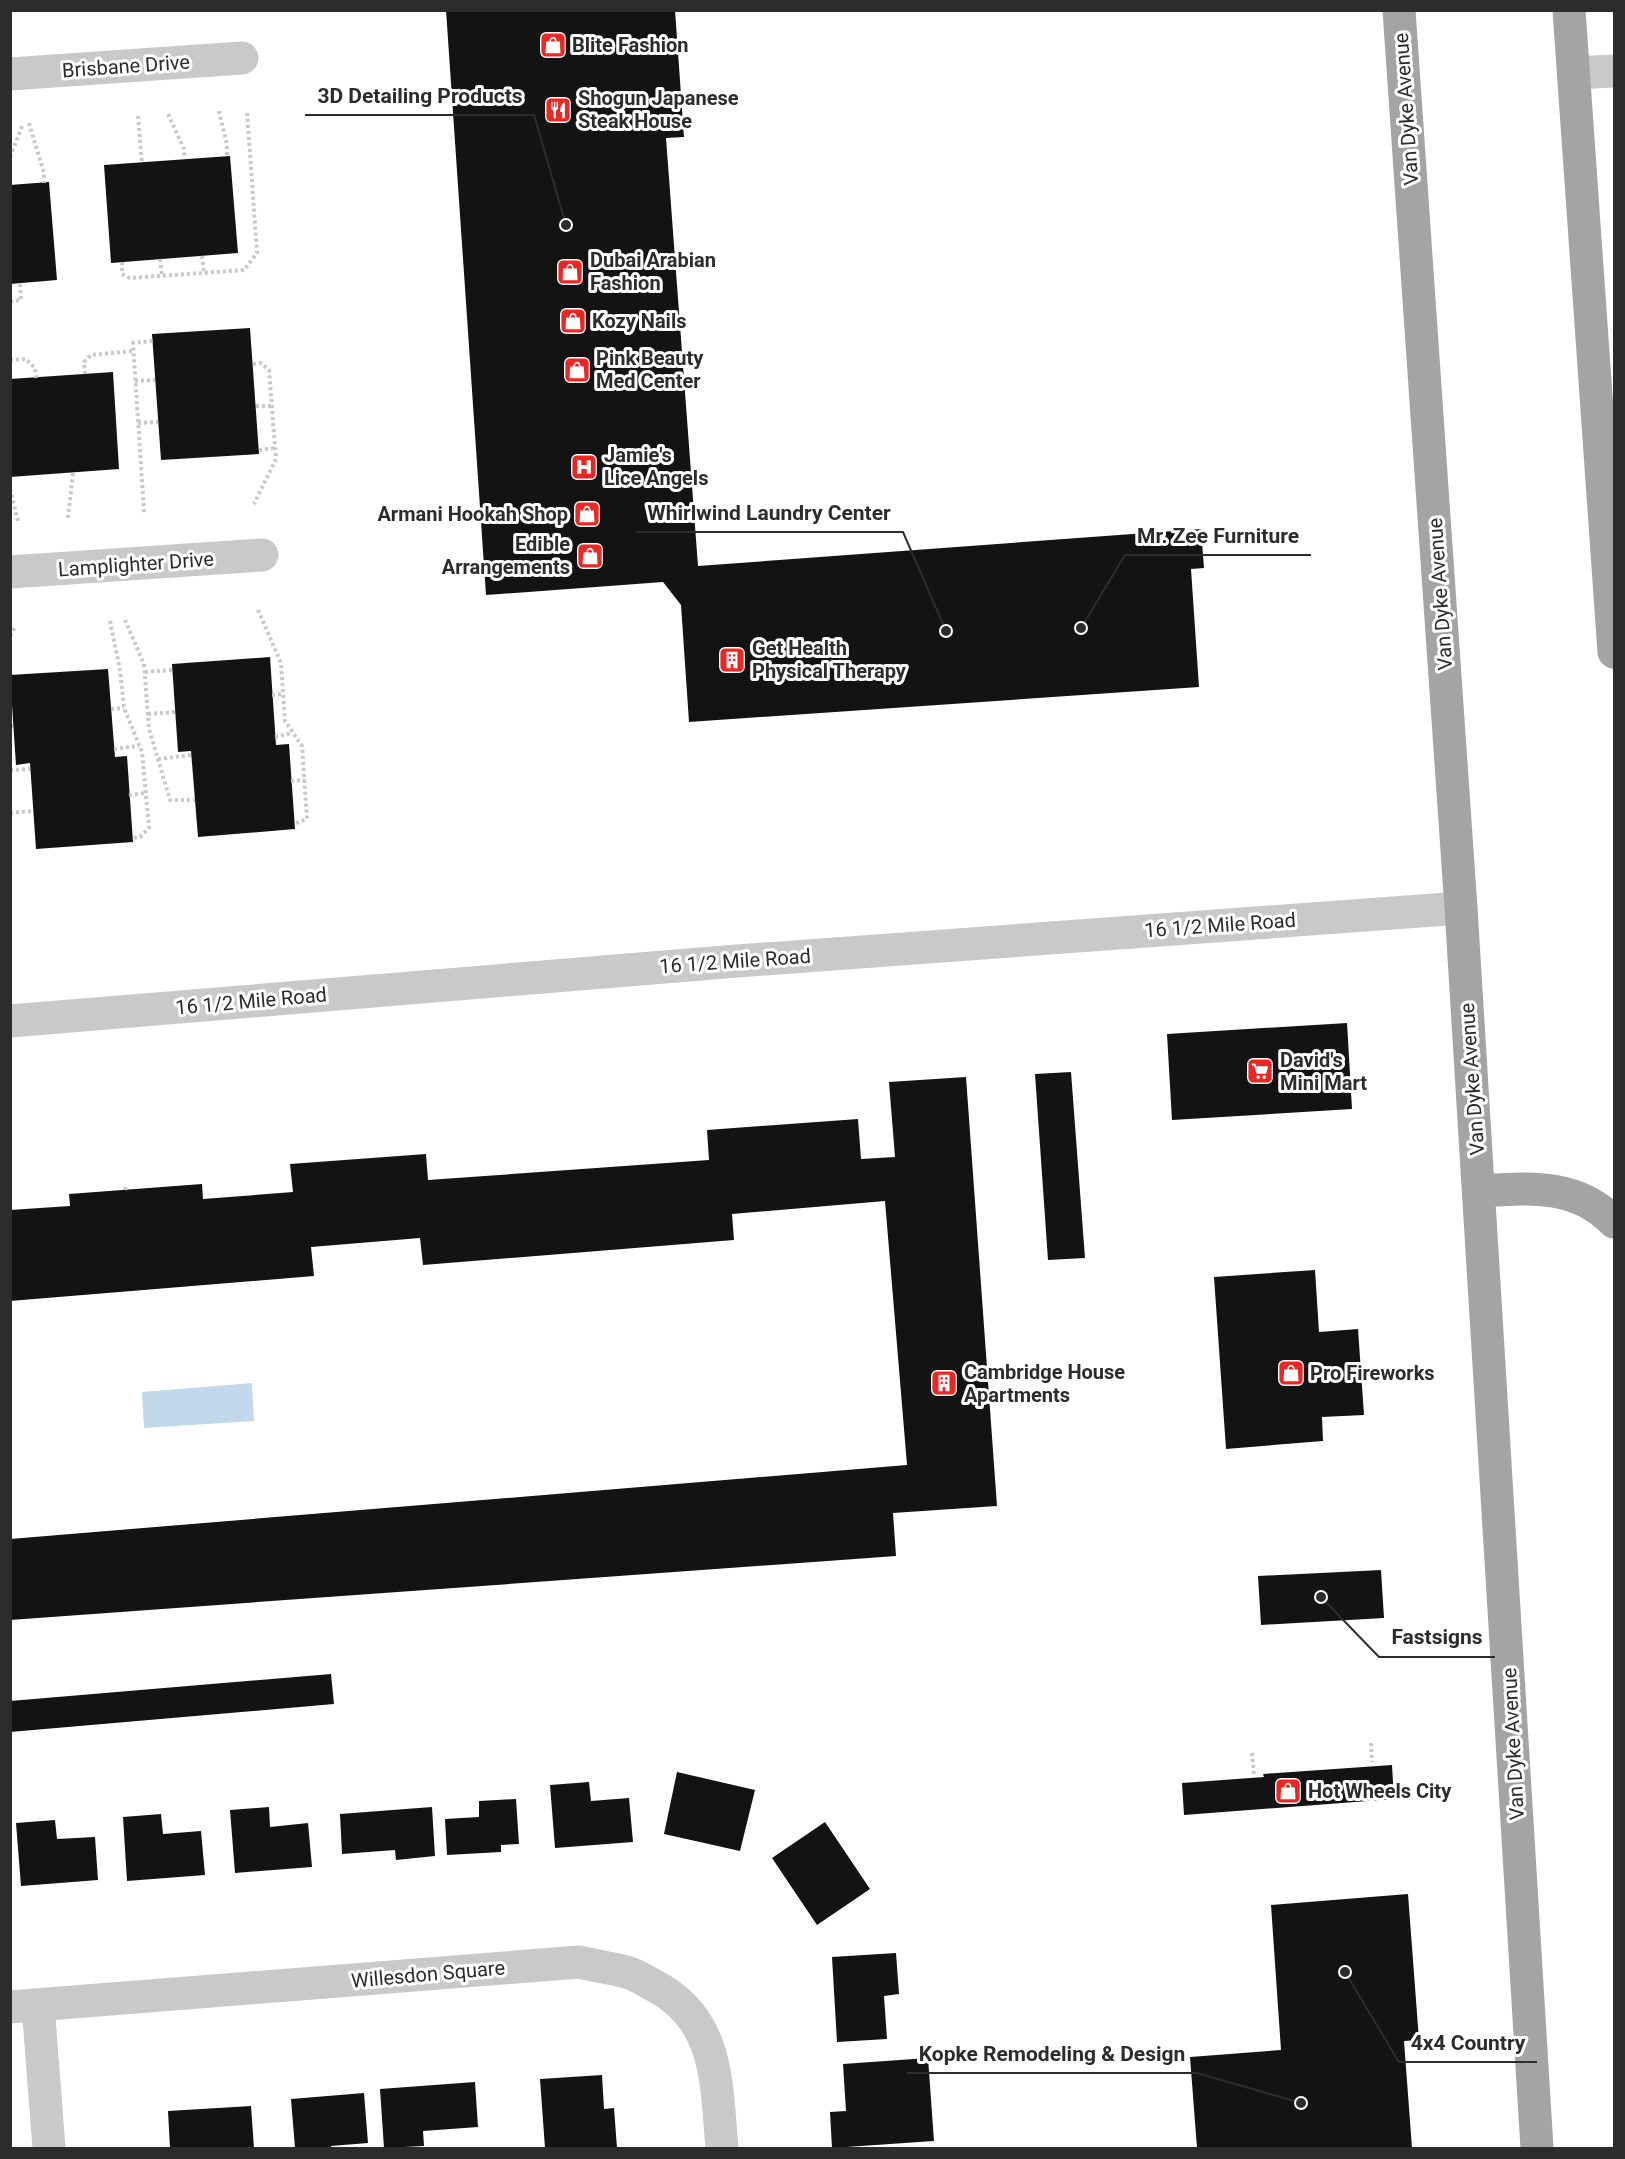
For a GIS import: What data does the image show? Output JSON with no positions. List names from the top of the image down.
{
  "streets": {
    "main road": ["Van Dyke Avenue"],
    "street": [
      "Brisbane Drive",
      "Lamplighter Drive",
      "16 1/2 Mile Road",
      "Willesdon Square"
    ]
  },
  "crossings": [
    ["Van Dyke Avenue", "16 1/2 Mile Road"]
  ],
  "places": {
    "shop": [
      "Blite Fashion",
      "Dubai Arabian Fashion",
      "Kozy Nails",
      "Pink Beauty Med Center",
      "Armani Hookah Shop",
      "Edible Arrangements",
      "Pro Fireworks",
      "Hot Wheels City"
    ],
    "restaurant": ["Shogun Japanese Steak House"],
    "other": [
      "3D Detailing Products",
      "Mr. Zee Furniture",
      "Whirlwind Laundry Center",
      "Fastsigns",
      "4x4 Country",
      "Kopke Remodeling & Design"
    ],
    "hospital": ["Jamie's Lice Angels"],
    "building": ["Get Health Physical Therapy", "Cambridge House Apartments"],
    "supermarket": ["David's Mini Mart"]
  }
}
